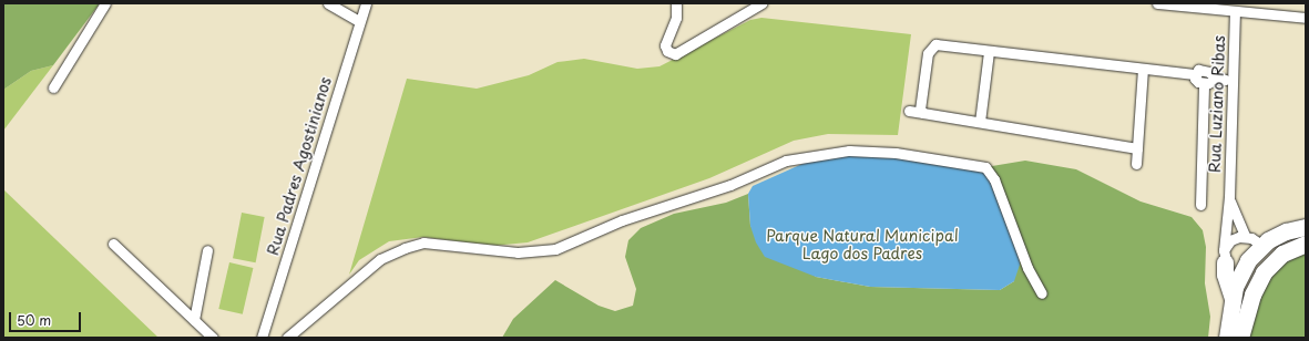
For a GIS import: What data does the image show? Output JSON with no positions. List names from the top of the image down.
{
  "streets": {
    "street": ["Rua Luziano Ribas", "Rua Padres Agostinianos"]
  },
  "parks": ["Parque Natural Municipal Lago dos Padres"],
  "scale_bar": "50 m"
}
